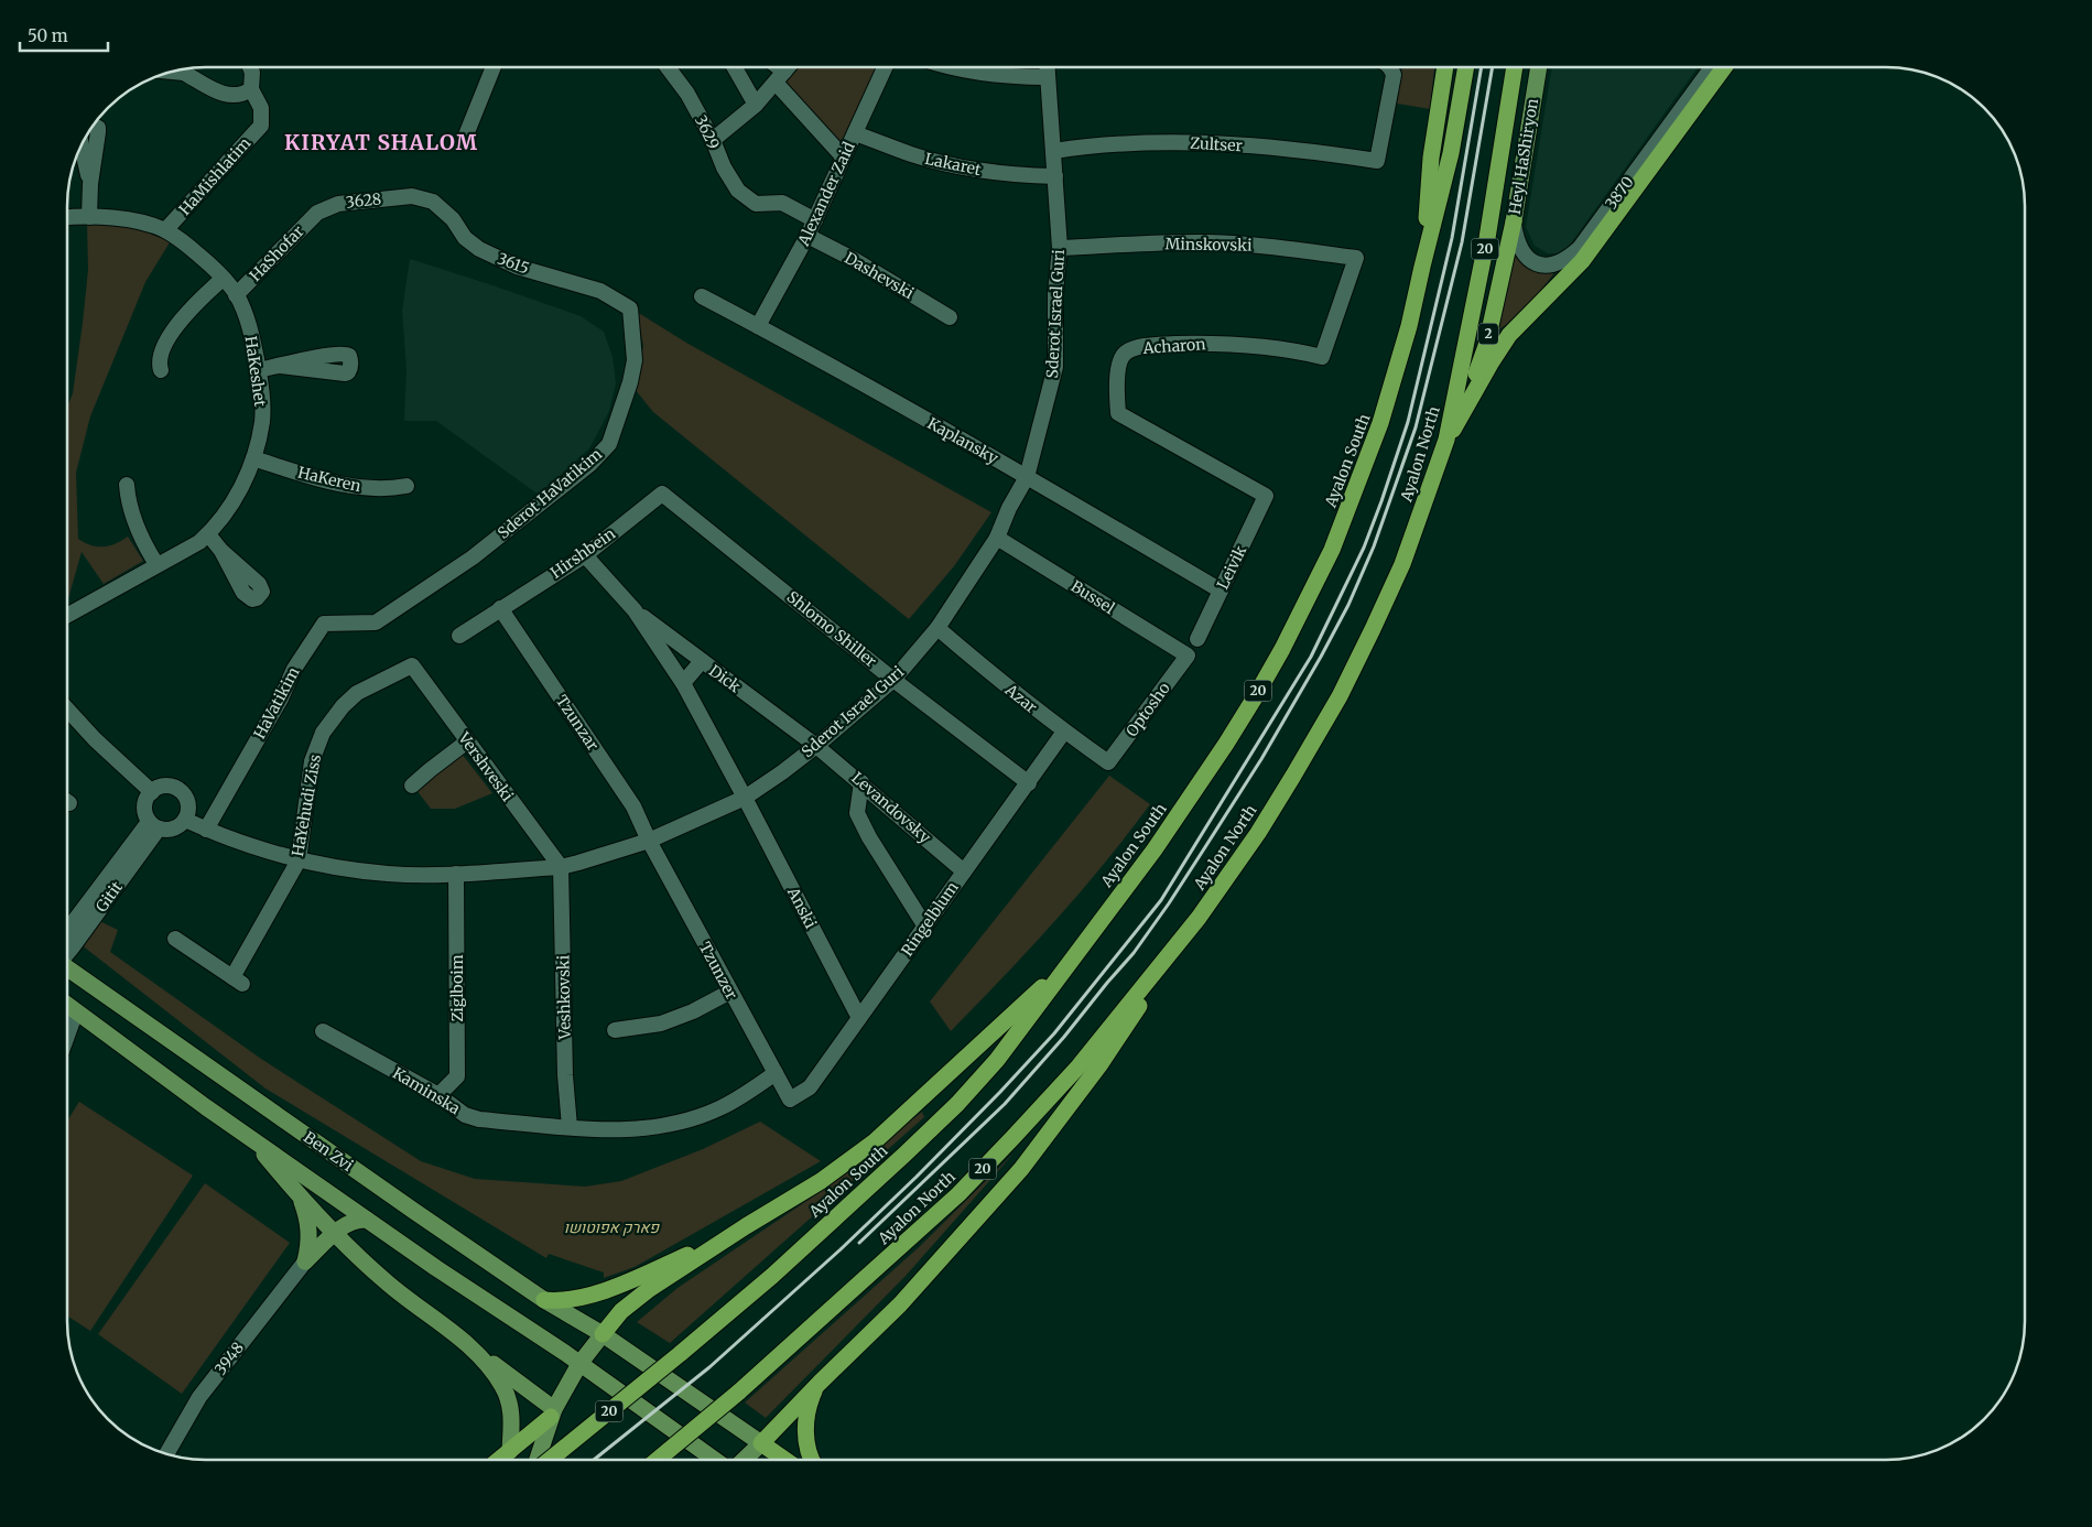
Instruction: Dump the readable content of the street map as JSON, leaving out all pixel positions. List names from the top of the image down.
{
  "streets": {
    "highway": [
      "20",
      "2",
      "Ayalon North",
      "Ayalon South"
    ],
    "main road": ["Heyl HaShiryon", "Ben Zvi"],
    "street": [
      "3629",
      "Zultser",
      "Lakaret",
      "HaMishlatim",
      "3870",
      "Alexander Zaid",
      "3628",
      "Minskovski",
      "HaShofar",
      "3615",
      "Dashevski",
      "Sderot Israel Guri",
      "Acharon",
      "HaKeshet",
      "Kaplansky",
      "HaKeren",
      "Sderot HaVatikim",
      "Hirshbein",
      "Leivik",
      "Bussel",
      "Shlomo Shiller",
      "Dick",
      "Azar",
      "HaVatikim",
      "Optosho",
      "Tzunzar",
      "Vershveski",
      "HaYehudi Ziss",
      "Levandovsky",
      "Gitit",
      "Anski",
      "Ringelblum",
      "Tzunzer",
      "Ziglboim",
      "Veshkovski",
      "Kaminska",
      "3948"
    ]
  },
  "crossings": [
    ["3629", "Alexander Zaid"],
    ["Zultser", "Sderot Israel Guri"],
    ["Heyl HaShiryon", "3870"],
    ["Heyl HaShiryon", "2"],
    ["Lakaret", "Alexander Zaid"],
    ["Lakaret", "Sderot Israel Guri"],
    ["HaMishlatim", "HaKeshet"],
    ["3870", "2"],
    ["Alexander Zaid", "Dashevski"],
    ["Alexander Zaid", "Kaplansky"],
    ["3628", "HaShofar"],
    ["3628", "3615"],
    ["Minskovski", "Sderot Israel Guri"],
    ["Minskovski", "Acharon"],
    ["HaShofar", "HaKeshet"],
    ["3615", "Sderot HaVatikim"],
    ["Sderot Israel Guri", "Kaplansky"],
    ["Sderot Israel Guri", "Bussel"],
    ["Sderot Israel Guri", "Shlomo Shiller"],
    ["Sderot Israel Guri", "Dick"],
    ["Sderot Israel Guri", "Azar"],
    ["Sderot Israel Guri", "HaVatikim"],
    ["Sderot Israel Guri", "Tzunzar"],
    ["Sderot Israel Guri", "Vershveski"],
    ["Sderot Israel Guri", "HaYehudi Ziss"],
    ["Sderot Israel Guri", "Levandovsky"],
    ["Sderot Israel Guri", "Gitit"],
    ["Sderot Israel Guri", "Anski"],
    ["Sderot Israel Guri", "Tzunzer"],
    ["Sderot Israel Guri", "Ziglboim"],
    ["Sderot Israel Guri", "Veshkovski"],
    ["2", "Ayalon North"],
    ["Acharon", "Leivik"],
    ["HaKeshet", "HaKeren"],
    ["Kaplansky", "Leivik"],
    ["Sderot HaVatikim", "HaVatikim"],
    ["Hirshbein", "Shlomo Shiller"],
    ["Hirshbein", "Dick"],
    ["Hirshbein", "Tzunzar"],
    ["Bussel", "Optosho"],
    ["Shlomo Shiller", "Ringelblum"],
    ["Dick", "Levandovsky"],
    ["Dick", "Anski"],
    ["Azar", "Optosho"],
    ["Azar", "Ringelblum"],
    ["Tzunzar", "Tzunzer"],
    ["Vershveski", "HaYehudi Ziss"],
    ["Vershveski", "Veshkovski"],
    ["Levandovsky", "Ringelblum"],
    ["Anski", "Ringelblum"],
    ["Ringelblum", "Tzunzer"],
    ["Tzunzer", "Kaminska"],
    ["Ziglboim", "Kaminska"],
    ["Veshkovski", "Kaminska"]
  ],
  "districts": ["KIRYAT SHALOM"],
  "parks": ["פארק אפוטושו"],
  "scale_bar": "50 m"
}
